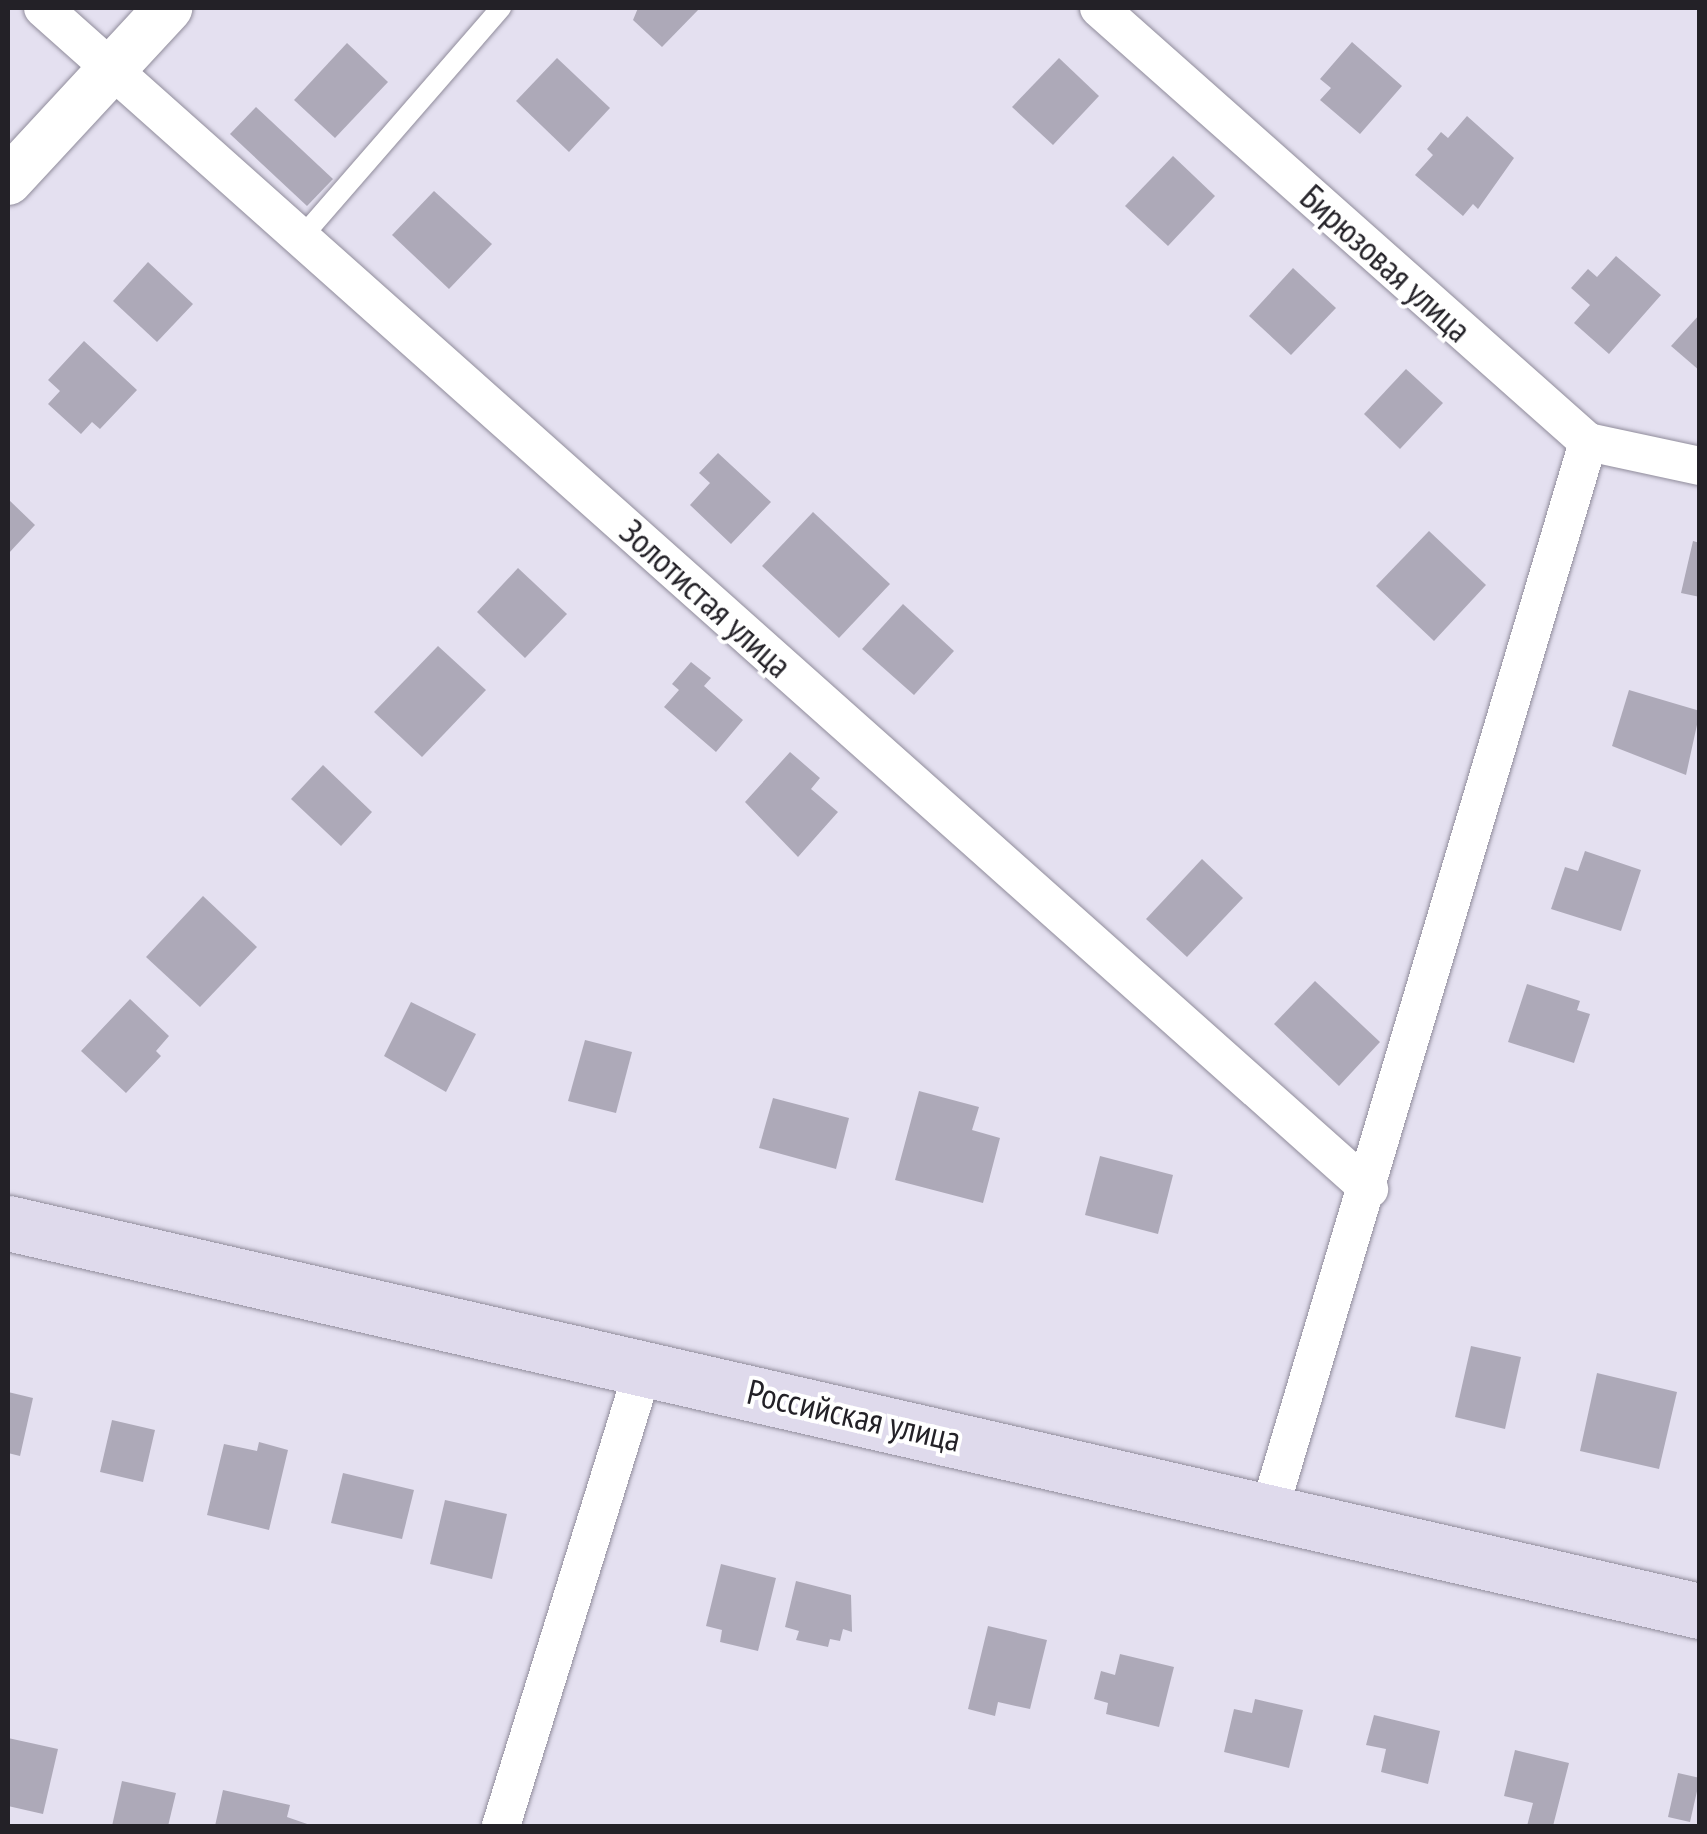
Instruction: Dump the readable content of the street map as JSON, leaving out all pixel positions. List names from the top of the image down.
{
  "streets": {
    "main road": ["Российская улица"],
    "street": ["Бирюзовая улица", "Золотистая улица"]
  }
}
